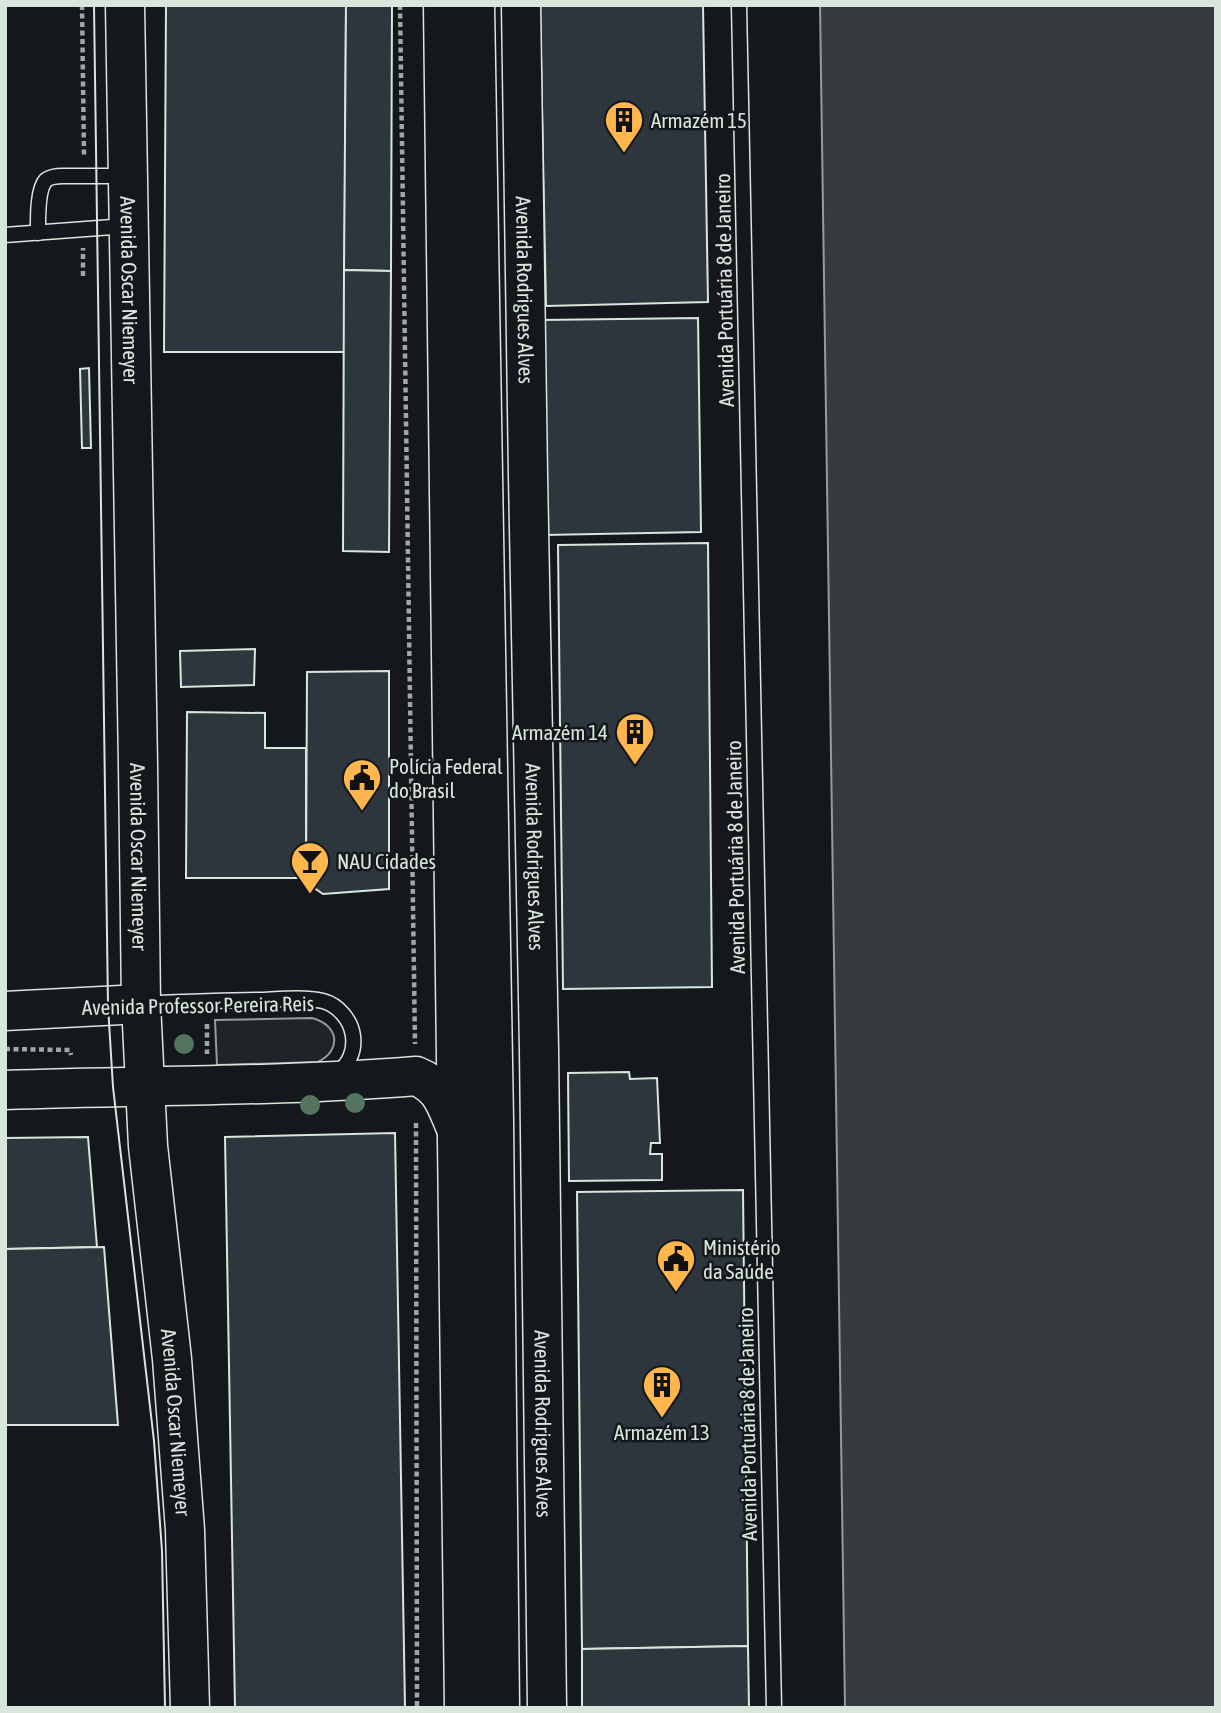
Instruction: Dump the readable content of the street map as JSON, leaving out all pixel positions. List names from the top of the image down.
{
  "streets": {
    "main road": ["Avenida Rodrigues Alves", "Avenida Oscar Niemeyer", "Avenida Professor Pereira Reis"],
    "lane": ["Avenida Portuária 8 de Janeiro"]
  },
  "crossings": [
    ["Avenida Oscar Niemeyer", "Avenida Professor Pereira Reis"]
  ],
  "places": {
    "building": ["Armazém 15", "Armazém 14", "Armazém 13"],
    "public building": ["Polícia Federal do Brasil", "Ministério da Saúde"],
    "bar": ["NAU Cidades"]
  }
}
